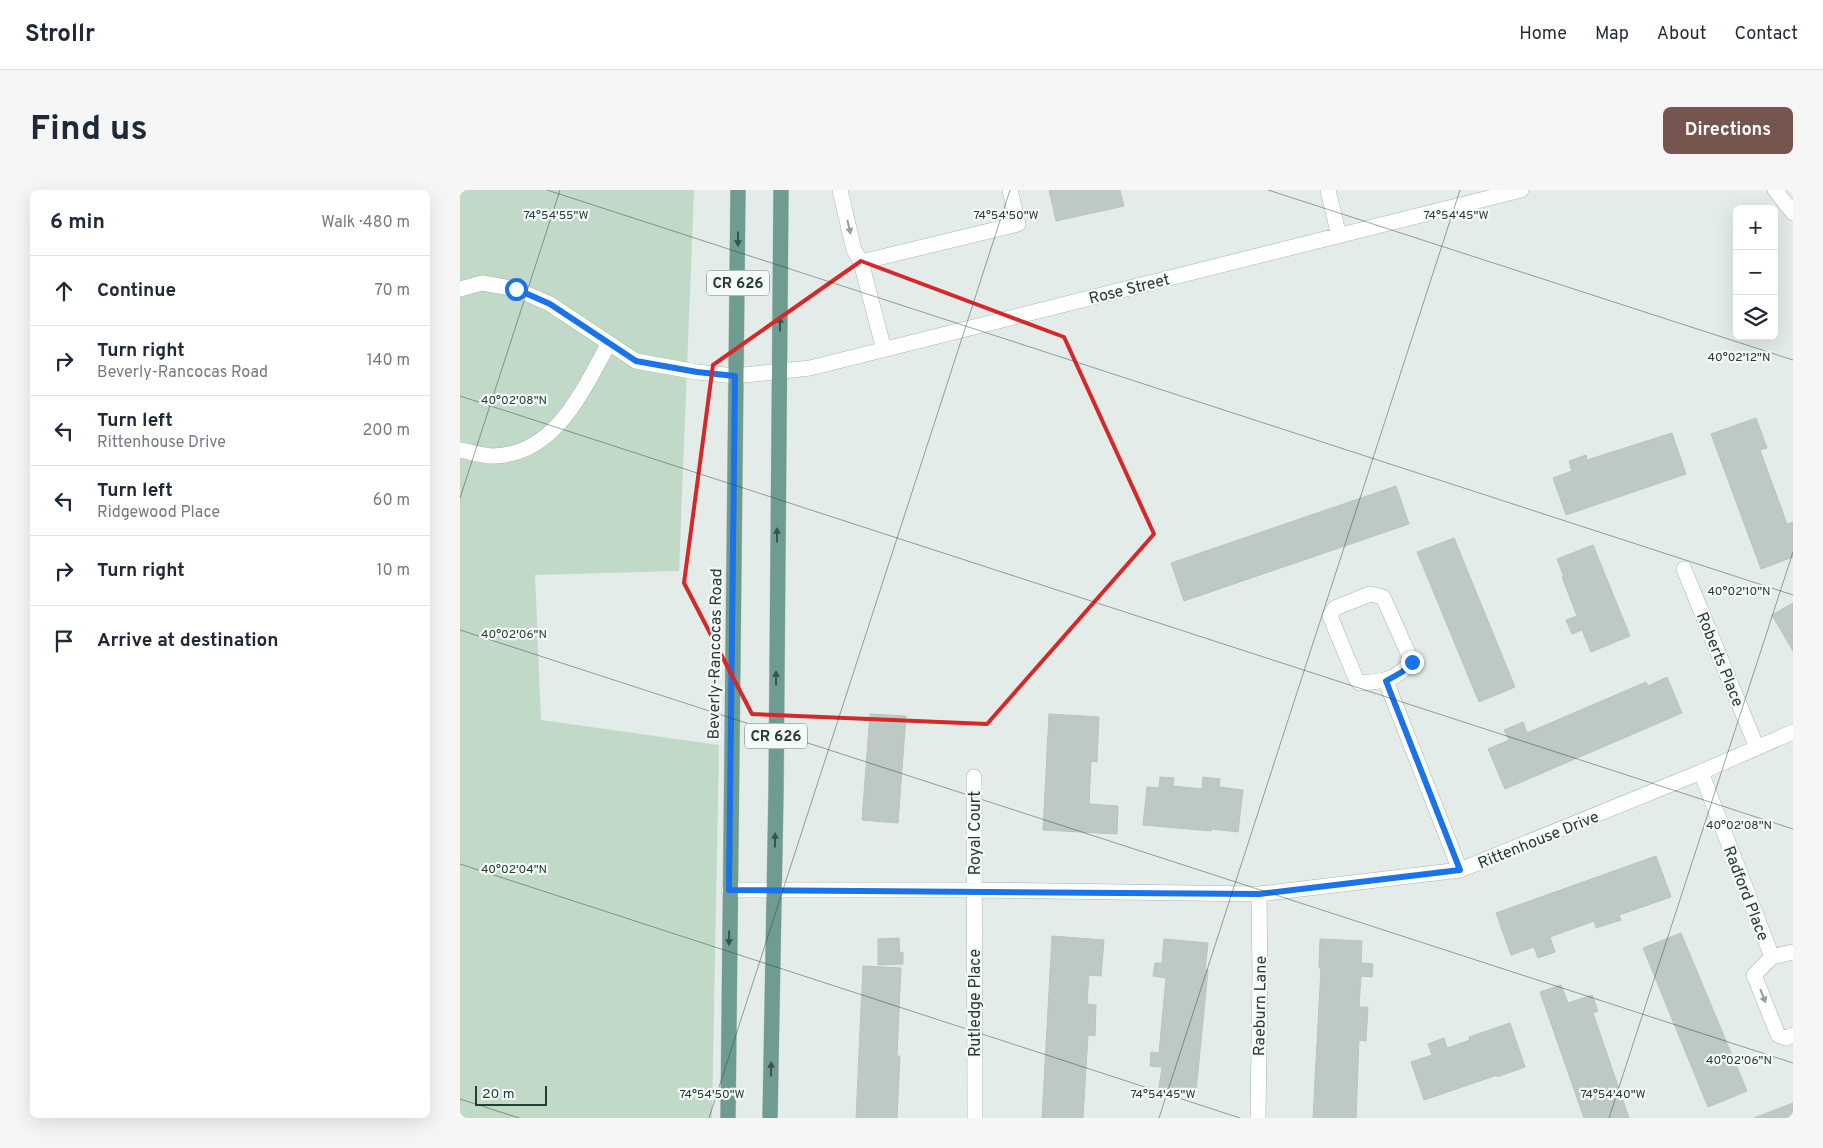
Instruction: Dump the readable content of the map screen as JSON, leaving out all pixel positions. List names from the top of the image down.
{
  "streets": {
    "main road": ["CR 626", "Beverly-Rancocas Road"],
    "street": [
      "Rose Street",
      "Roberts Place",
      "Royal Court",
      "Rittenhouse Drive",
      "Radford Place",
      "Rutledge Place",
      "Raeburn Lane"
    ]
  },
  "crossings": [
    ["CR 626", "Rose Street"],
    ["CR 626", "Rittenhouse Drive"],
    ["Rose Street", "Beverly-Rancocas Road"],
    ["Beverly-Rancocas Road", "Rittenhouse Drive"],
    ["Roberts Place", "Rittenhouse Drive"],
    ["Royal Court", "Rittenhouse Drive"],
    ["Royal Court", "Rutledge Place"],
    ["Rittenhouse Drive", "Radford Place"],
    ["Rittenhouse Drive", "Rutledge Place"],
    ["Rittenhouse Drive", "Raeburn Lane"]
  ],
  "scale_bar": "20 m",
  "page": {
    "header": "Strollr",
    "nav": [
      "Home",
      "Map",
      "About",
      "Contact"
    ],
    "buttons": "Directions",
    "title": "Find us",
    "heading": ["6 min", "Walk · 480 m"],
    "map_buttons": ["+", "−"],
    "list": [
      ["Continue", "70 m"],
      ["Turn right", "Beverly-Rancocas Road", "140 m"],
      ["Turn left", "Rittenhouse Drive", "200 m"],
      ["Turn left", "Ridgewood Place", "60 m"],
      ["Turn right", "10 m"],
      "Arrive at destination"
    ],
    "scale": "20 m"
  },
  "coordinates": [
    "74°54'55\"W",
    "74°54'50\"W",
    "74°54'45\"W",
    "40°02'12\"N",
    "40°02'08\"N",
    "40°02'10\"N",
    "40°02'06\"N",
    "40°02'04\"N",
    "74°54'40\"W"
  ]
}
